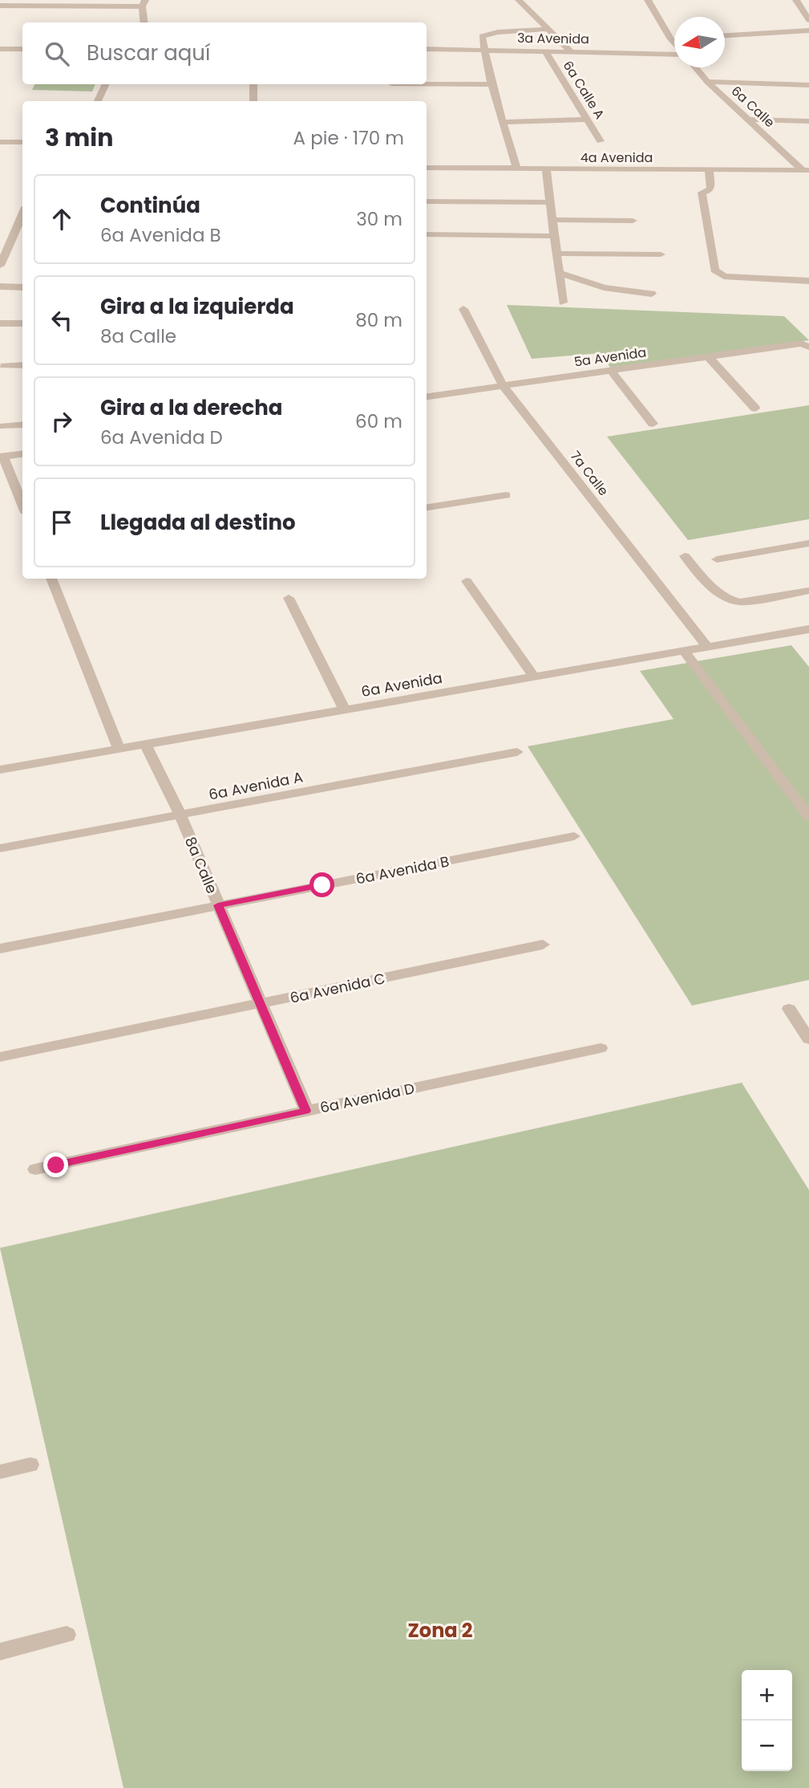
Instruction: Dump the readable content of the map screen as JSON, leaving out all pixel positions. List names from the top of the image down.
{
  "streets": {
    "street": [
      "3a Avenida",
      "6a Calle A",
      "6a Calle",
      "4a Avenida",
      "5a Avenida",
      "7a Calle",
      "6a Avenida",
      "6a Avenida A",
      "8a Calle",
      "6a Avenida B",
      "6a Avenida C",
      "6a Avenida D"
    ]
  },
  "crossings": [
    ["3a Avenida", "6a Calle A"],
    ["6a Calle", "4a Avenida"],
    ["5a Avenida", "7a Calle"],
    ["7a Calle", "6a Avenida"],
    ["6a Avenida", "8a Calle"],
    ["6a Avenida A", "8a Calle"],
    ["8a Calle", "6a Avenida B"],
    ["8a Calle", "6a Avenida C"],
    ["8a Calle", "6a Avenida D"]
  ],
  "districts": ["Zona 2"],
  "north": "left",
  "page": {
    "search": "Buscar aquí",
    "heading": ["3 min", "A pie · 170 m"],
    "list": [
      ["Continúa", "6a Avenida B", "30 m"],
      ["Gira a la izquierda", "8a Calle", "80 m"],
      ["Gira a la derecha", "6a Avenida D", "60 m"],
      "Llegada al destino"
    ],
    "map_buttons": ["+", "−"]
  }
}
